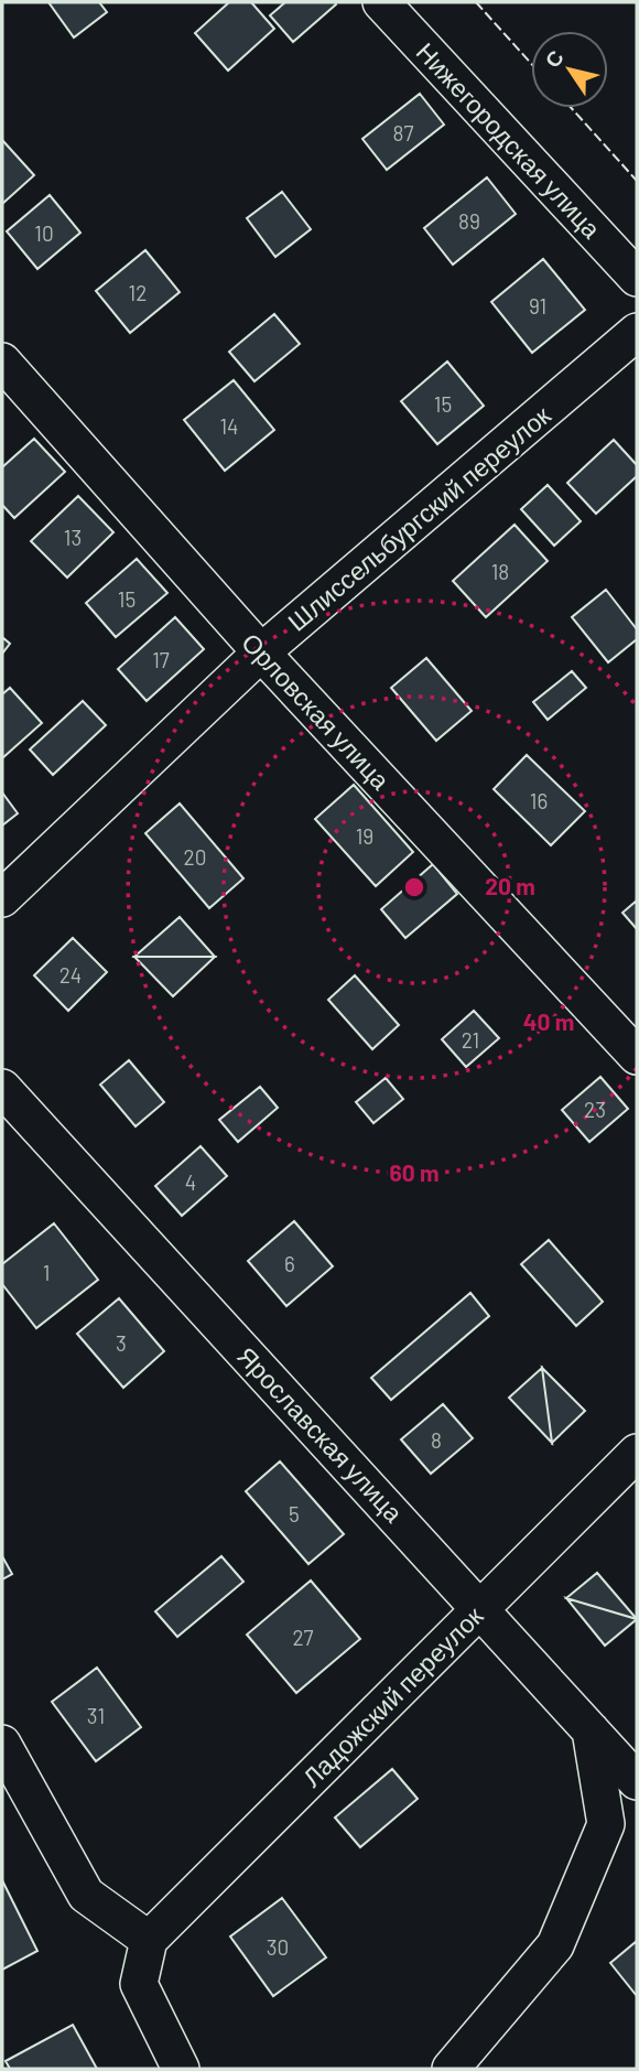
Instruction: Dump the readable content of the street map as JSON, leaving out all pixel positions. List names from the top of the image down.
{
  "streets": {
    "street": [
      "Нижегородская улица",
      "Шлиссельбургский переулок",
      "Орловская улица",
      "Ярославская улица",
      "Ладожский переулок"
    ]
  },
  "crossings": [
    ["Шлиссельбургский переулок", "Орловская улица"],
    ["Ярославская улица", "Ладожский переулок"]
  ],
  "house_numbers": [
    "87",
    "89",
    "10",
    "12",
    "91",
    "15",
    "14",
    "13",
    "18",
    "15",
    "17",
    "16",
    "19",
    "20",
    "24",
    "21",
    "23",
    "4",
    "6",
    "1",
    "3",
    "8",
    "5",
    "27",
    "31",
    "30"
  ],
  "north": "top left",
  "rings": ["20 m", "40 m", "60 m"]
}
